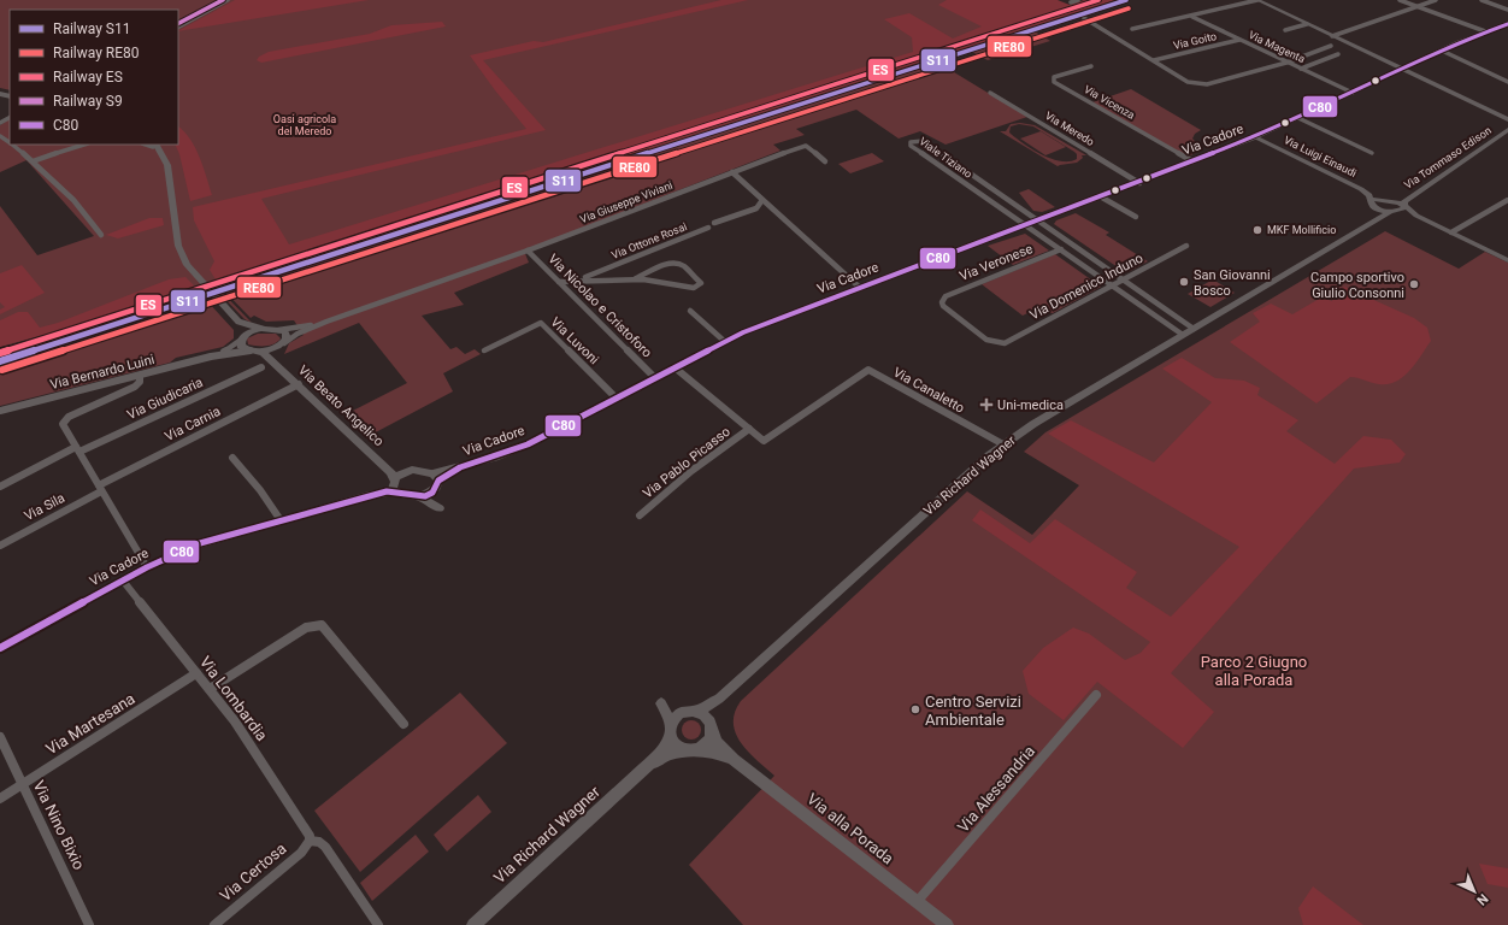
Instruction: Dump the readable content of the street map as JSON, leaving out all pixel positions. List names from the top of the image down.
{
  "streets": {
    "street": [
      "Via Goito",
      "Via Magenta",
      "Via Vicenza",
      "Via Meredo",
      "Via Cadore",
      "Via Luigi Einaudi",
      "Viale Tiziano",
      "Via Tommaso Edison",
      "Via Giuseppe Viviani",
      "Via Ottone Rosai",
      "Via Veronese",
      "Via Domenico Induno",
      "Via Nicolao e Cristoforo",
      "Via Luvoni",
      "Via Bernardo Luini",
      "Via Canaletto",
      "Via Giudicaria",
      "Via Beato Angelico",
      "Via Carnia",
      "Via Pablo Picasso",
      "Via Richard Wagner",
      "Via Sila",
      "Via Lombardia",
      "Via Martesana",
      "Via Alessandria",
      "Via Nino Bixio",
      "Via alla Porada",
      "Via Certosa"
    ]
  },
  "crossings": [
    ["Via Goito", "Via Magenta"],
    ["Via Vicenza", "Via Cadore"],
    ["Via Meredo", "Via Cadore"],
    ["Via Cadore", "Via Luigi Einaudi"],
    ["Via Cadore", "Viale Tiziano"],
    ["Via Cadore", "Via Nicolao e Cristoforo"],
    ["Via Cadore", "Via Luvoni"],
    ["Via Cadore", "Via Beato Angelico"],
    ["Via Cadore", "Via Lombardia"],
    ["Viale Tiziano", "Via Veronese"],
    ["Viale Tiziano", "Via Domenico Induno"],
    ["Viale Tiziano", "Via Richard Wagner"],
    ["Via Tommaso Edison", "Via Richard Wagner"],
    ["Via Giuseppe Viviani", "Via Nicolao e Cristoforo"],
    ["Via Veronese", "Via Domenico Induno"],
    ["Via Bernardo Luini", "Via Beato Angelico"],
    ["Via Canaletto", "Via Pablo Picasso"],
    ["Via Canaletto", "Via Richard Wagner"],
    ["Via Beato Angelico", "Via Carnia"],
    ["Via Carnia", "Via Sila"],
    ["Via Richard Wagner", "Via alla Porada"],
    ["Via Lombardia", "Via Martesana"],
    ["Via Lombardia", "Via Certosa"],
    ["Via Martesana", "Via Nino Bixio"],
    ["Via Alessandria", "Via alla Porada"]
  ],
  "parks": ["Oasi agricola del Meredo", "Parco 2 Giugno alla Porada"],
  "places": {
    "other": [
      "MKF Mollificio",
      "San Giovanni Bosco",
      "Campo sportivo Giulio Consonni",
      "Centro Servizi Ambientale"
    ],
    "health": ["Uni-medica"]
  },
  "lines": [
    "rail line S11",
    "rail line ES",
    "rail line S9",
    "rail line RE80",
    "transit line C80"
  ],
  "legend": [
    "Railway S11",
    "Railway RE80",
    "Railway ES",
    "Railway S9",
    "C80"
  ],
  "north": "bottom right"
}
